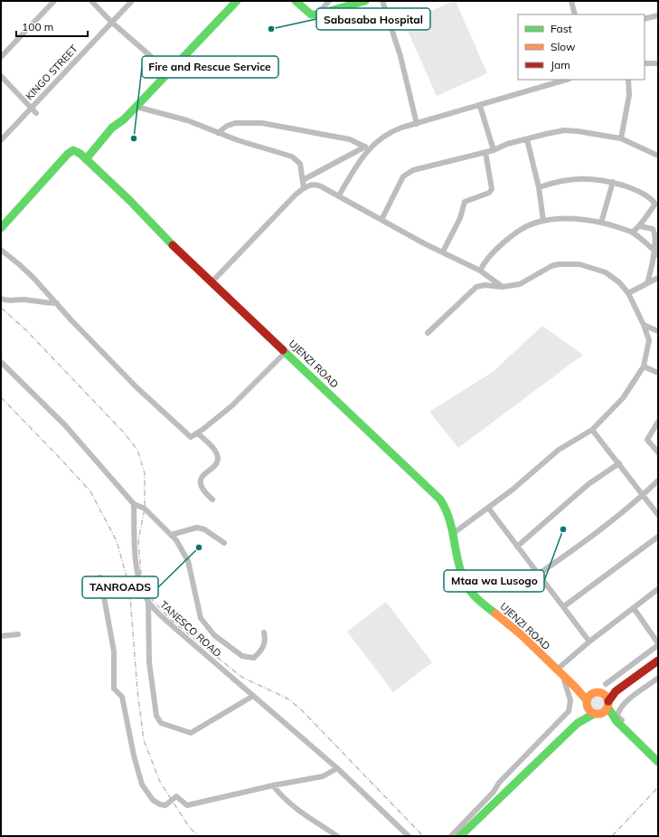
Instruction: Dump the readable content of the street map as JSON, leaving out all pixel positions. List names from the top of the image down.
{
  "streets": {
    "street": ["KINGO STREET", "UJENZI ROAD", "TANESCO ROAD"]
  },
  "places": [
    "Sabasaba Hospital",
    "Fire and Rescue Service",
    "Mtaa wa Lusogo",
    "TANROADS"
  ],
  "legend": ["Fast", "Slow", "Jam"],
  "scale_bar": "100 m"
}
